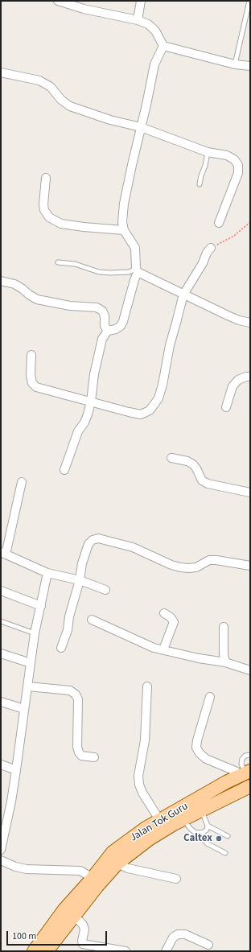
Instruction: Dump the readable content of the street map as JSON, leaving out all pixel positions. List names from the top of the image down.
{
  "streets": {
    "main road": ["Jalan Tok Guru"]
  },
  "places": ["Caltex"],
  "scale_bar": "100 m"
}
